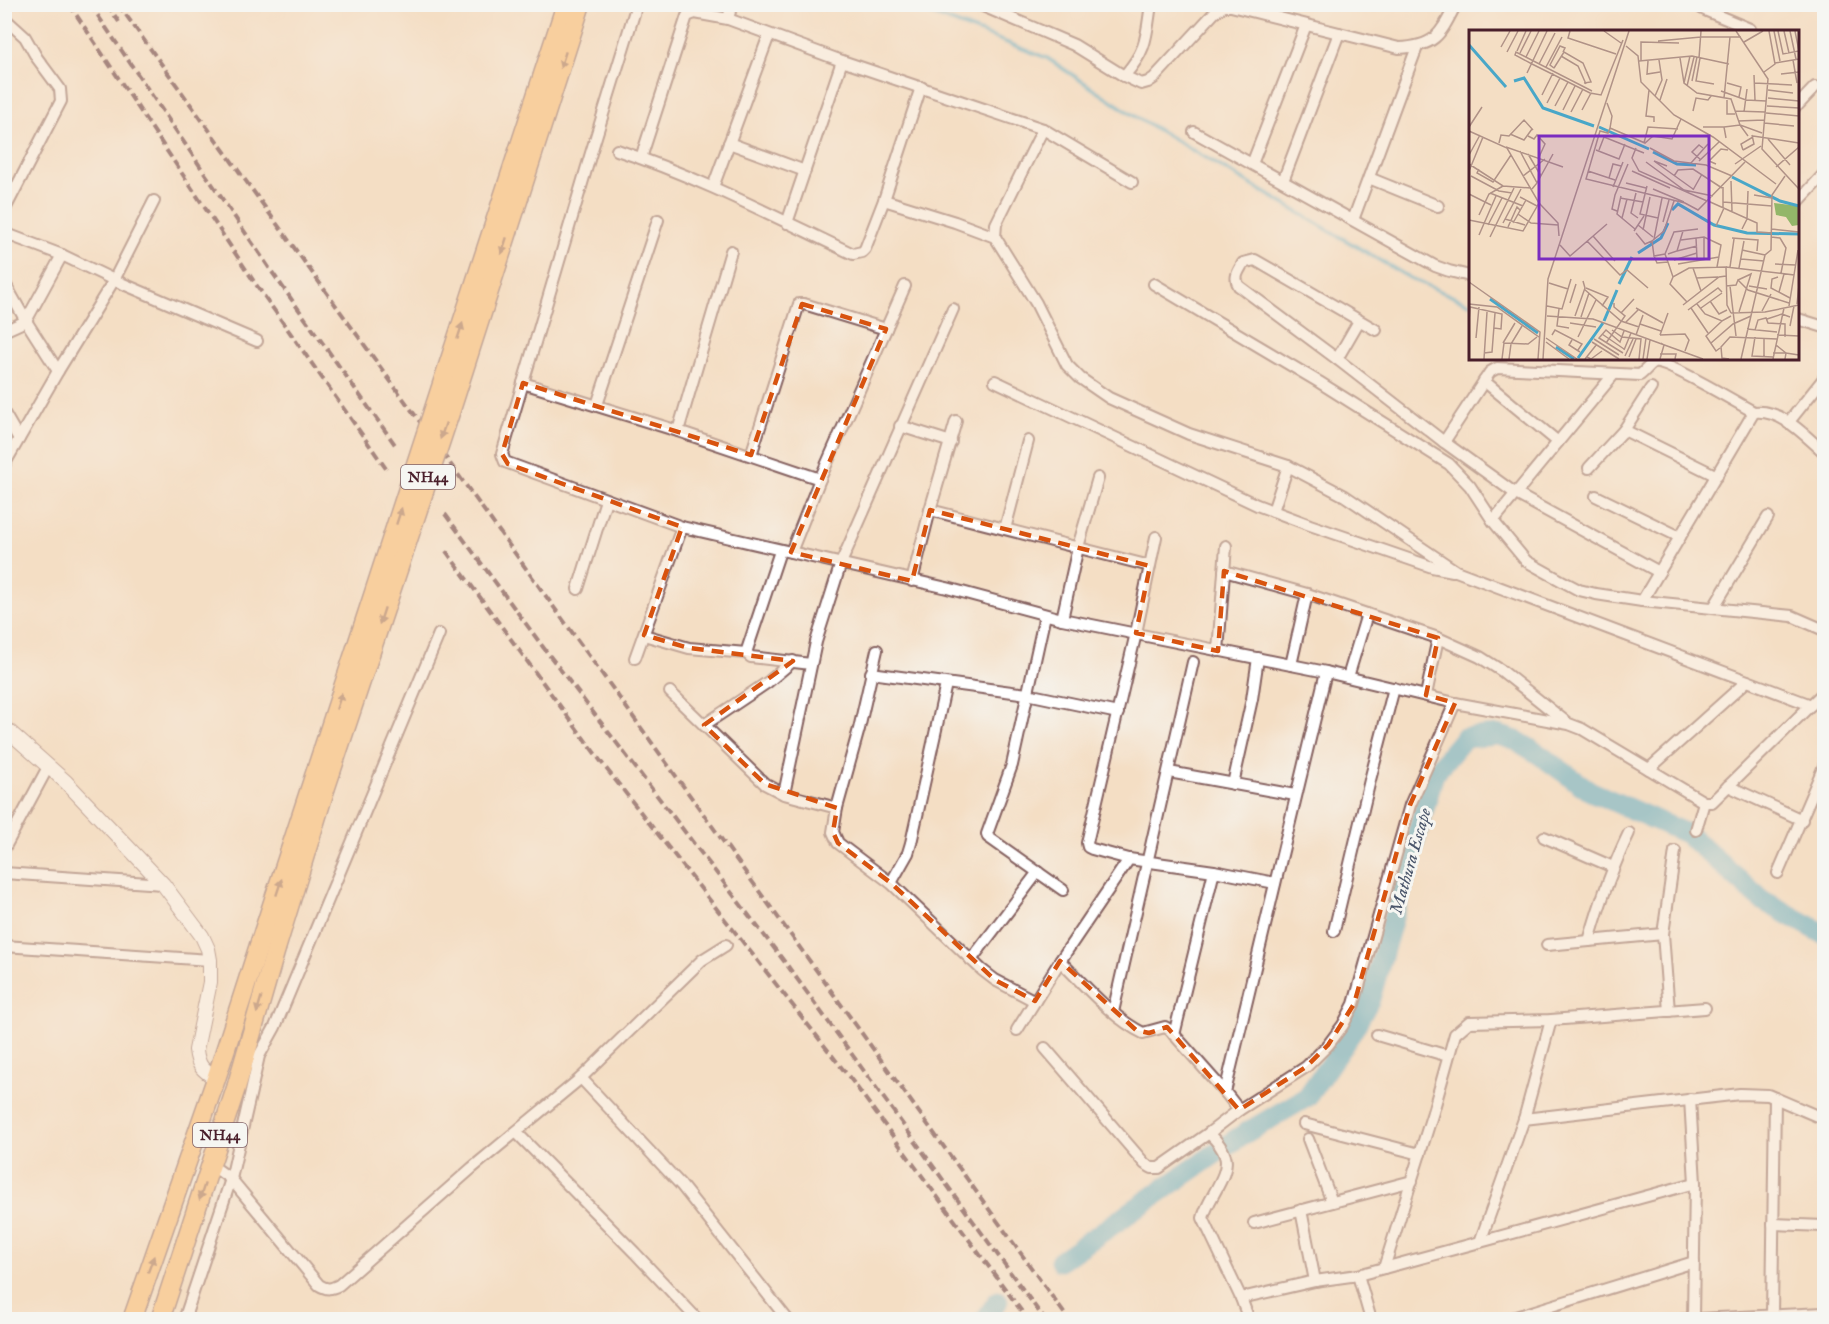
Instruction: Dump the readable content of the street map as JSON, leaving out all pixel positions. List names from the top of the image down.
{
  "streets": {
    "highway": ["NH44"]
  },
  "water": ["Mathura Escape"]
}
